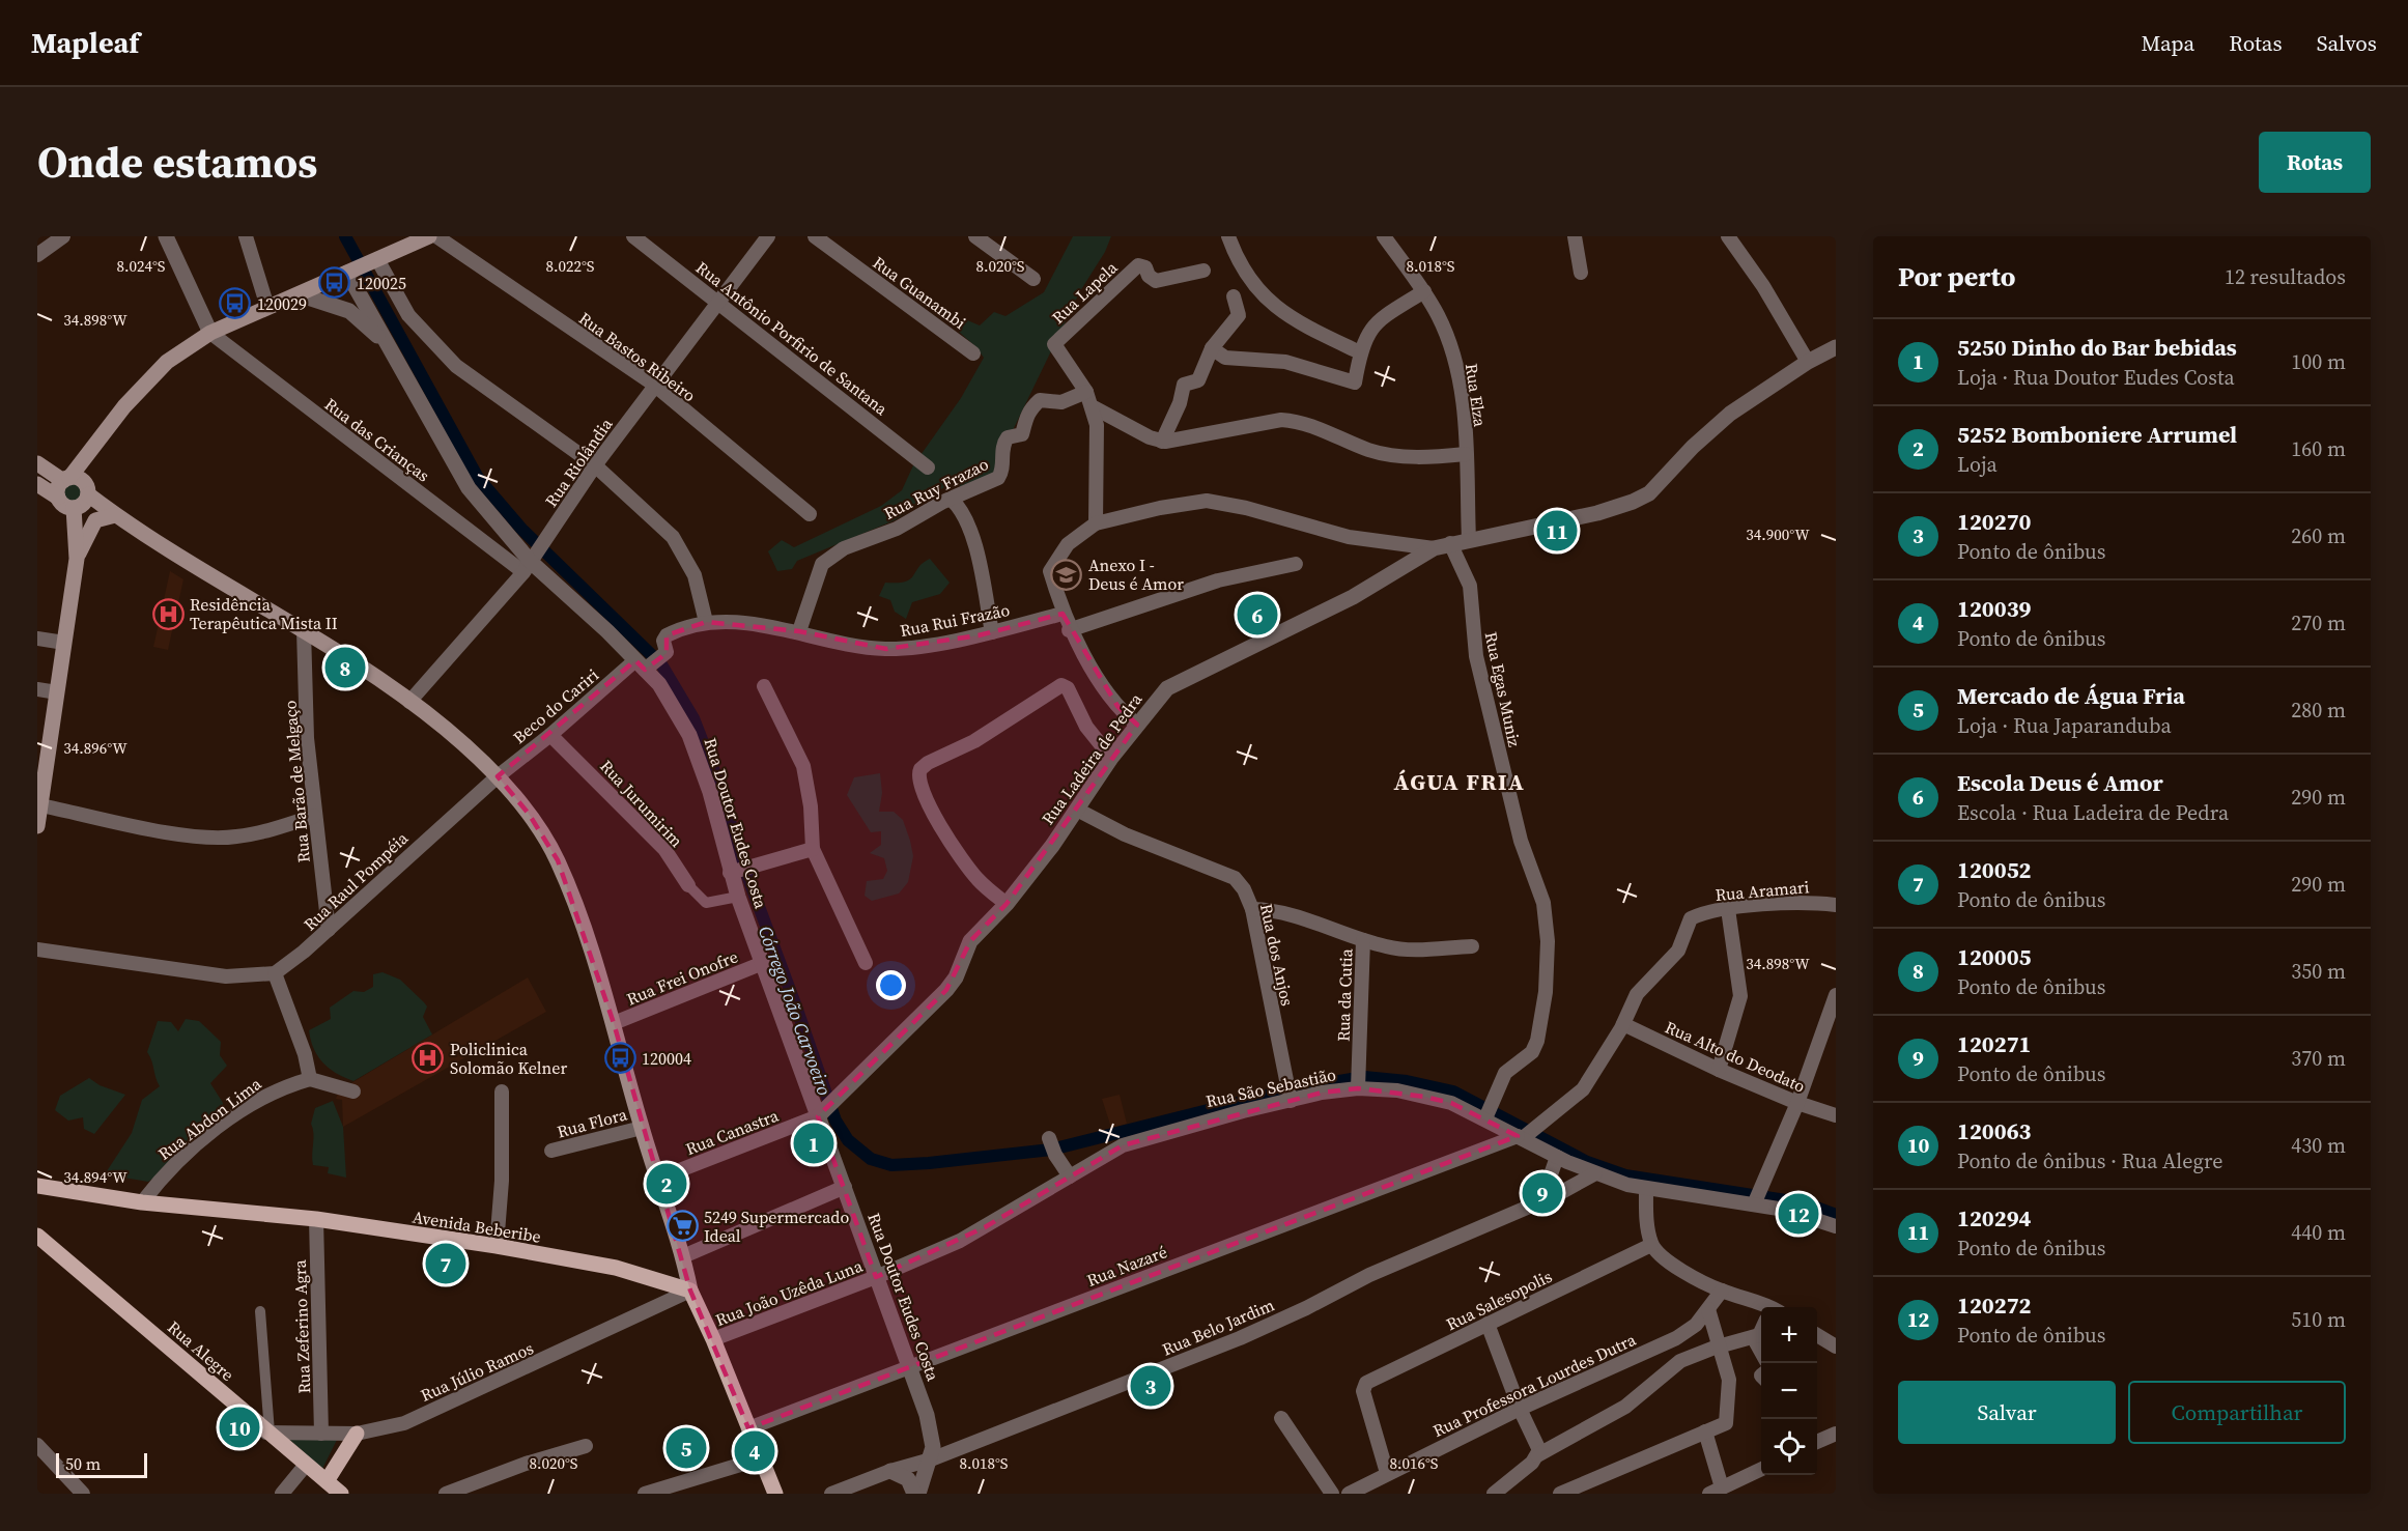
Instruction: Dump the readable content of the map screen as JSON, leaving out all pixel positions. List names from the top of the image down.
{
  "streets": {
    "main road": ["Avenida Beberibe", "Rua Alegre"],
    "street": [
      "Rua Guanambi",
      "Rua Lapela",
      "Rua Antônio Porfirio de Santana",
      "Rua Bastos Ribeiro",
      "Rua Elza",
      "Rua das Crianças",
      "Rua Riolândia",
      "Rua Ruy Frazao",
      "Rua Rui Frazão",
      "Rua Egas Muniz",
      "Beco do Cariri",
      "Rua Ladeira de Pedra",
      "Rua Barão de Melgaço",
      "Rua Jurumirim",
      "Rua Doutor Eudes Costa",
      "Rua Raul Pompéia",
      "Rua Aramari",
      "Rua dos Anjos",
      "Rua Frei Onofre",
      "Rua da Cutia",
      "Rua Alto do Deodato",
      "Rua São Sebastião",
      "Rua Abdon Lima",
      "Rua Flora",
      "Rua Canastra",
      "Rua Nazaré",
      "Rua João Uzêda Luna",
      "Rua Salesopolis",
      "Rua Zeferino Agra",
      "Rua Belo Jardim",
      "Rua Júlio Ramos",
      "Rua Professora Lourdes Dutra"
    ]
  },
  "crossings": [
    ["Rua Lapela", "Rua Ruy Frazao"],
    ["Rua Antônio Porfirio de Santana", "Rua Riolândia"],
    ["Rua Bastos Ribeiro", "Rua Riolândia"],
    ["Rua Elza", "Rua Ladeira de Pedra"],
    ["Rua das Crianças", "Rua Riolândia"],
    ["Rua das Crianças", "Rua Doutor Eudes Costa"],
    ["Rua Riolândia", "Rua Doutor Eudes Costa"],
    ["Rua Ruy Frazao", "Rua Rui Frazão"],
    ["Rua Egas Muniz", "Rua Ladeira de Pedra"],
    ["Rua Egas Muniz", "Rua São Sebastião"],
    ["Beco do Cariri", "Rua Jurumirim"],
    ["Beco do Cariri", "Rua Doutor Eudes Costa"],
    ["Beco do Cariri", "Rua Raul Pompéia"],
    ["Rua Ladeira de Pedra", "Rua Doutor Eudes Costa"],
    ["Rua Ladeira de Pedra", "Rua dos Anjos"],
    ["Rua Ladeira de Pedra", "Rua Canastra"],
    ["Rua Barão de Melgaço", "Rua Raul Pompéia"],
    ["Rua Jurumirim", "Rua Doutor Eudes Costa"],
    ["Rua Doutor Eudes Costa", "Rua Frei Onofre"],
    ["Rua Doutor Eudes Costa", "Rua São Sebastião"],
    ["Rua Doutor Eudes Costa", "Rua Canastra"],
    ["Rua Doutor Eudes Costa", "Rua Nazaré"],
    ["Rua Doutor Eudes Costa", "Rua João Uzêda Luna"],
    ["Rua Doutor Eudes Costa", "Rua Belo Jardim"],
    ["Rua Aramari", "Rua Nazaré"],
    ["Rua dos Anjos", "Rua São Sebastião"],
    ["Rua da Cutia", "Rua São Sebastião"],
    ["Rua Alto do Deodato", "Rua Nazaré"],
    ["Rua São Sebastião", "Rua Nazaré"],
    ["Rua São Sebastião", "Rua João Uzêda Luna"],
    ["Rua São Sebastião", "Rua Belo Jardim"],
    ["Rua Abdon Lima", "Avenida Beberibe"],
    ["Avenida Beberibe", "Rua Zeferino Agra"],
    ["Avenida Beberibe", "Rua Júlio Ramos"],
    ["Rua Salesopolis", "Rua Professora Lourdes Dutra"],
    ["Rua Zeferino Agra", "Rua Júlio Ramos"],
    ["Rua Alegre", "Rua Júlio Ramos"]
  ],
  "districts": ["ÁGUA FRIA"],
  "water": ["Córrego João Carvoeiro"],
  "places": {
    "bus stop": ["120025", "120029", "120004"],
    "school or university": ["Anexo I - Deus é Amor"],
    "hospital": ["Residência Terapêutica Mista II", "Policlinica Solomão Kelner"],
    "supermarket": ["5249 Supermercado Ideal"]
  },
  "scale_bar": "50 m",
  "page": {
    "header": "Mapleaf",
    "nav": ["Mapa", "Rotas", "Salvos"],
    "title": "Onde estamos",
    "buttons": [
      "Rotas",
      ["Salvar", "Compartilhar"]
    ],
    "heading": ["Por perto", "12 resultados"],
    "list": [
      {
        "mark": "1",
        "name": "5250 Dinho do Bar bebidas",
        "note": "Loja · Rua Doutor Eudes Costa",
        "value": "100 m"
      },
      {
        "mark": "2",
        "name": "5252 Bomboniere Arrumel",
        "note": "Loja",
        "value": "160 m"
      },
      {
        "mark": "3",
        "name": "120270",
        "note": "Ponto de ônibus",
        "value": "260 m"
      },
      {
        "mark": "4",
        "name": "120039",
        "note": "Ponto de ônibus",
        "value": "270 m"
      },
      {
        "mark": "5",
        "name": "Mercado de Água Fria",
        "note": "Loja · Rua Japaranduba",
        "value": "280 m"
      },
      {
        "mark": "6",
        "name": "Escola Deus é Amor",
        "note": "Escola · Rua Ladeira de Pedra",
        "value": "290 m"
      },
      {
        "mark": "7",
        "name": "120052",
        "note": "Ponto de ônibus",
        "value": "290 m"
      },
      {
        "mark": "8",
        "name": "120005",
        "note": "Ponto de ônibus",
        "value": "350 m"
      },
      {
        "mark": "9",
        "name": "120271",
        "note": "Ponto de ônibus",
        "value": "370 m"
      },
      {
        "mark": "10",
        "name": "120063",
        "note": "Ponto de ônibus · Rua Alegre",
        "value": "430 m"
      },
      {
        "mark": "11",
        "name": "120294",
        "note": "Ponto de ônibus",
        "value": "440 m"
      },
      {
        "mark": "12",
        "name": "120272",
        "note": "Ponto de ônibus",
        "value": "510 m"
      }
    ],
    "pins": [
      "11",
      "6",
      "8",
      "1",
      "2",
      "9",
      "12",
      "7",
      "3",
      "10",
      "5",
      "4"
    ],
    "map_buttons": ["+", "−"],
    "scale": "50 m"
  },
  "coordinates": [
    "8.022°S",
    "8.020°S",
    "8.024°S",
    "8.018°S",
    "34.898°W",
    "34.900°W",
    "34.896°W",
    "34.894°W",
    "8.016°S"
  ]
}
